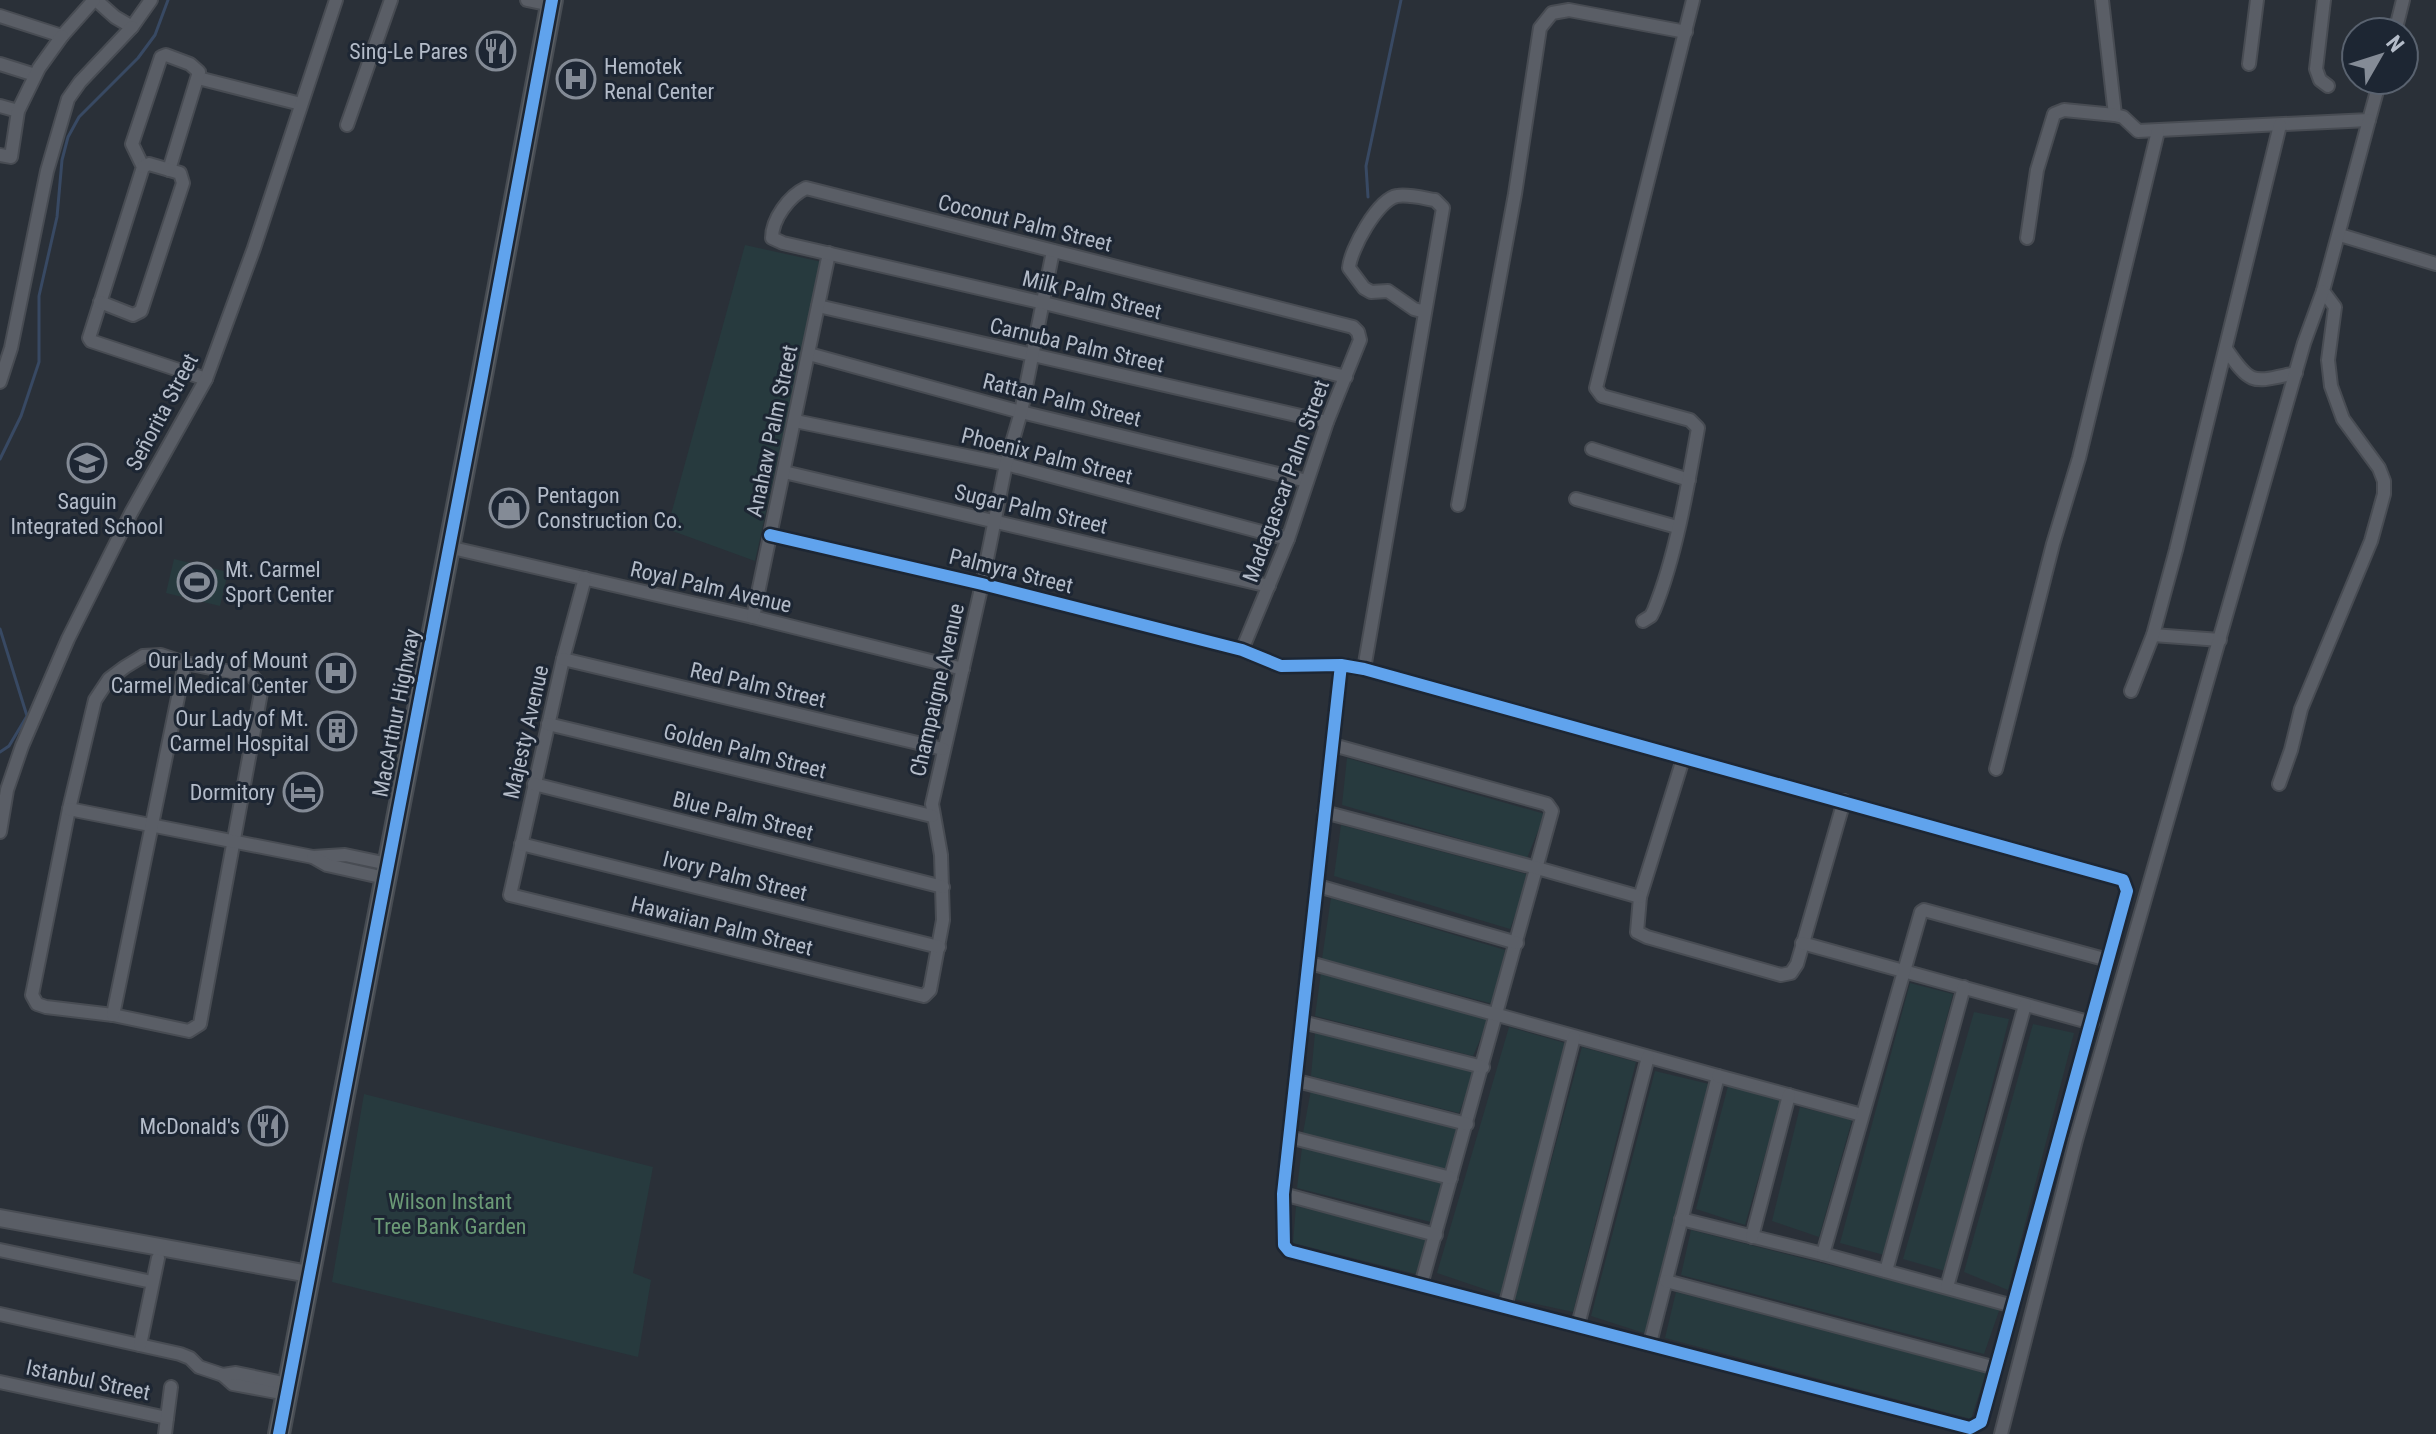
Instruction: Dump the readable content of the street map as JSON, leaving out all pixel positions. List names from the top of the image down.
{
  "streets": {
    "highway": ["MacArthur Highway"],
    "street": [
      "Coconut Palm Street",
      "Milk Palm Street",
      "Carnuba Palm Street",
      "Rattan Palm Street",
      "Señorita Street",
      "Anahaw Palm Street",
      "Phoenix Palm Street",
      "Madagascar Palm Street",
      "Sugar Palm Street",
      "Palmyra Street",
      "Royal Palm Avenue",
      "Red Palm Street",
      "Champaigne Avenue",
      "Majesty Avenue",
      "Golden Palm Street",
      "Blue Palm Street",
      "Ivory Palm Street",
      "Hawaiian Palm Street",
      "Istanbul Street"
    ]
  },
  "crossings": [
    ["Coconut Palm Street", "Milk Palm Street"],
    ["Coconut Palm Street", "Anahaw Palm Street"],
    ["Coconut Palm Street", "Madagascar Palm Street"],
    ["Coconut Palm Street", "Champaigne Avenue"],
    ["Milk Palm Street", "Anahaw Palm Street"],
    ["Milk Palm Street", "Madagascar Palm Street"],
    ["Milk Palm Street", "Champaigne Avenue"],
    ["Carnuba Palm Street", "Anahaw Palm Street"],
    ["Carnuba Palm Street", "Madagascar Palm Street"],
    ["Carnuba Palm Street", "Champaigne Avenue"],
    ["Rattan Palm Street", "Anahaw Palm Street"],
    ["Rattan Palm Street", "Madagascar Palm Street"],
    ["Rattan Palm Street", "Champaigne Avenue"],
    ["Anahaw Palm Street", "Phoenix Palm Street"],
    ["Anahaw Palm Street", "Sugar Palm Street"],
    ["Anahaw Palm Street", "Palmyra Street"],
    ["Anahaw Palm Street", "Royal Palm Avenue"],
    ["Phoenix Palm Street", "Madagascar Palm Street"],
    ["Phoenix Palm Street", "Champaigne Avenue"],
    ["Madagascar Palm Street", "Sugar Palm Street"],
    ["Madagascar Palm Street", "Palmyra Street"],
    ["Sugar Palm Street", "Champaigne Avenue"],
    ["Palmyra Street", "Champaigne Avenue"],
    ["Royal Palm Avenue", "Champaigne Avenue"],
    ["Royal Palm Avenue", "MacArthur Highway"],
    ["Royal Palm Avenue", "Majesty Avenue"],
    ["Red Palm Street", "Champaigne Avenue"],
    ["Red Palm Street", "Majesty Avenue"],
    ["Champaigne Avenue", "Golden Palm Street"],
    ["Champaigne Avenue", "Blue Palm Street"],
    ["Champaigne Avenue", "Ivory Palm Street"],
    ["Champaigne Avenue", "Hawaiian Palm Street"],
    ["Majesty Avenue", "Golden Palm Street"],
    ["Majesty Avenue", "Blue Palm Street"],
    ["Majesty Avenue", "Ivory Palm Street"],
    ["Majesty Avenue", "Hawaiian Palm Street"]
  ],
  "parks": ["Wilson Instant Tree Bank Garden"],
  "places": {
    "restaurant": ["Sing-Le Pares", "McDonald's"],
    "hospital": ["Hemotek Renal Center", "Our Lady of Mount Carmel Medical Center"],
    "school or university": ["Saguin Integrated School"],
    "shop": ["Pentagon Construction Co."],
    "sports": ["Mt. Carmel Sport Center"],
    "building": ["Our Lady of Mt. Carmel Hospital"],
    "hotel": ["Dormitory"]
  },
  "north": "top right"
}
